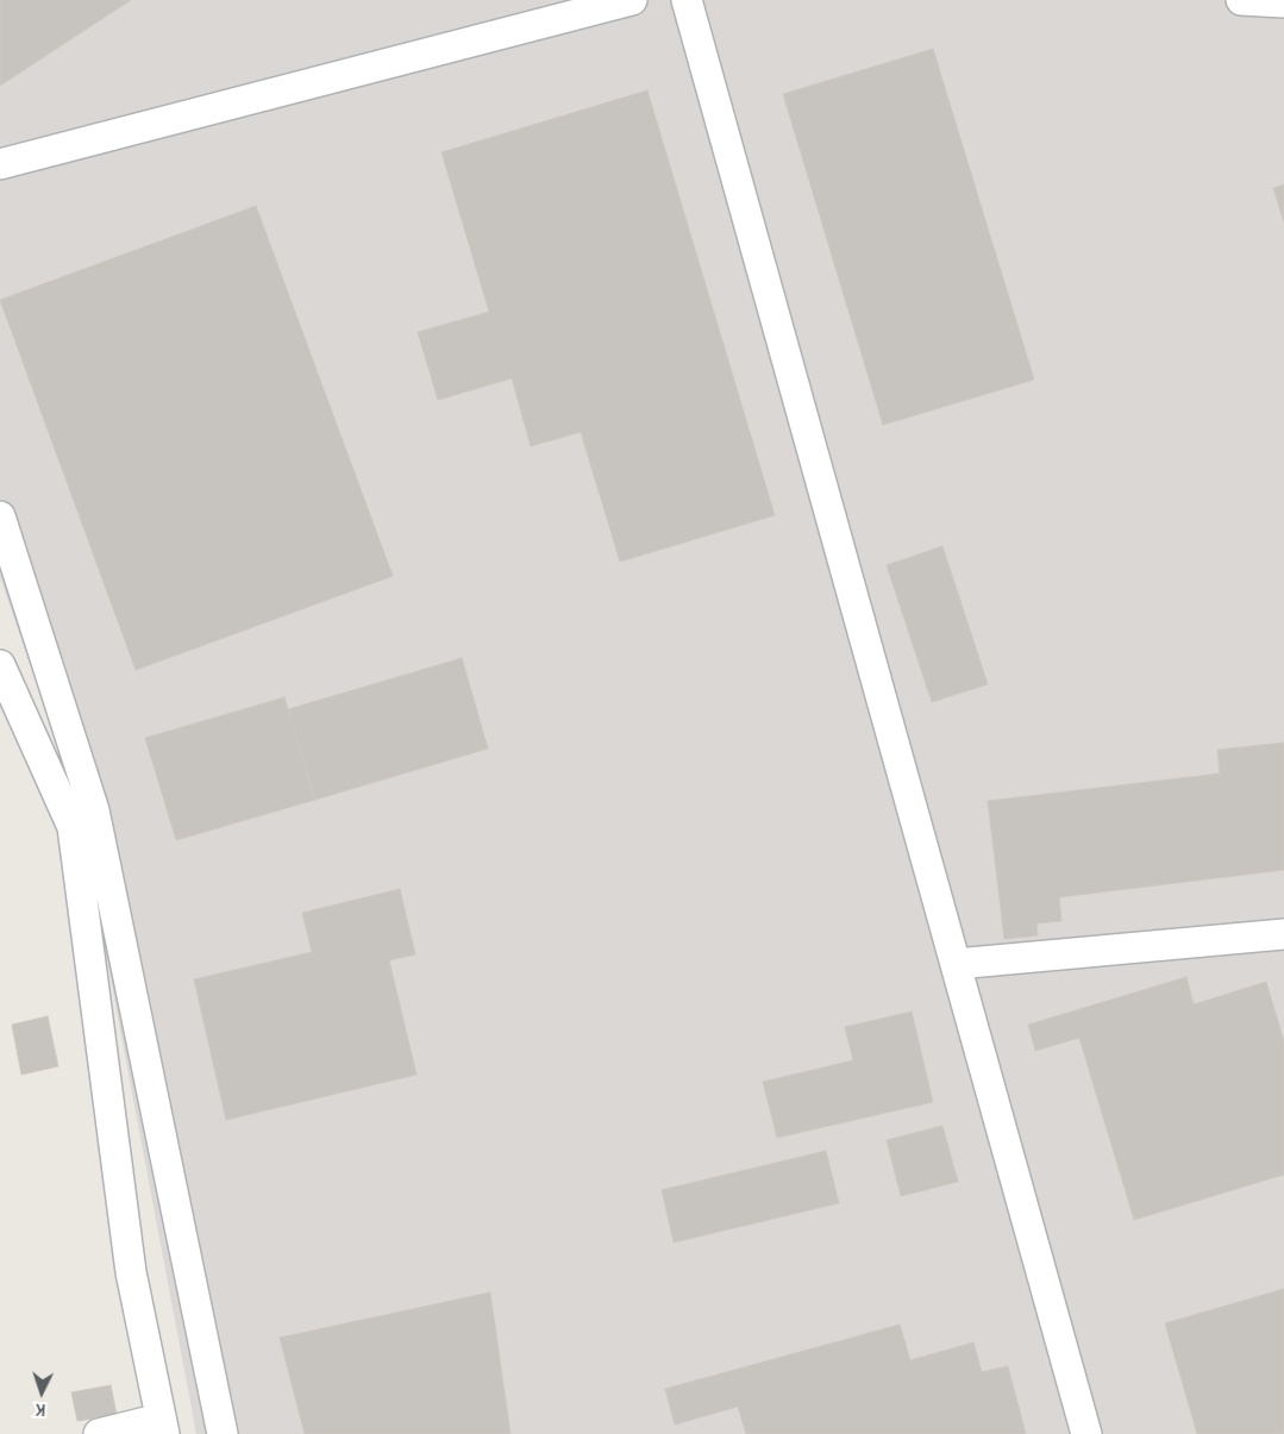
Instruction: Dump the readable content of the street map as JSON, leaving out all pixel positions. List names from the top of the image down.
{
  "north": "bottom"
}
